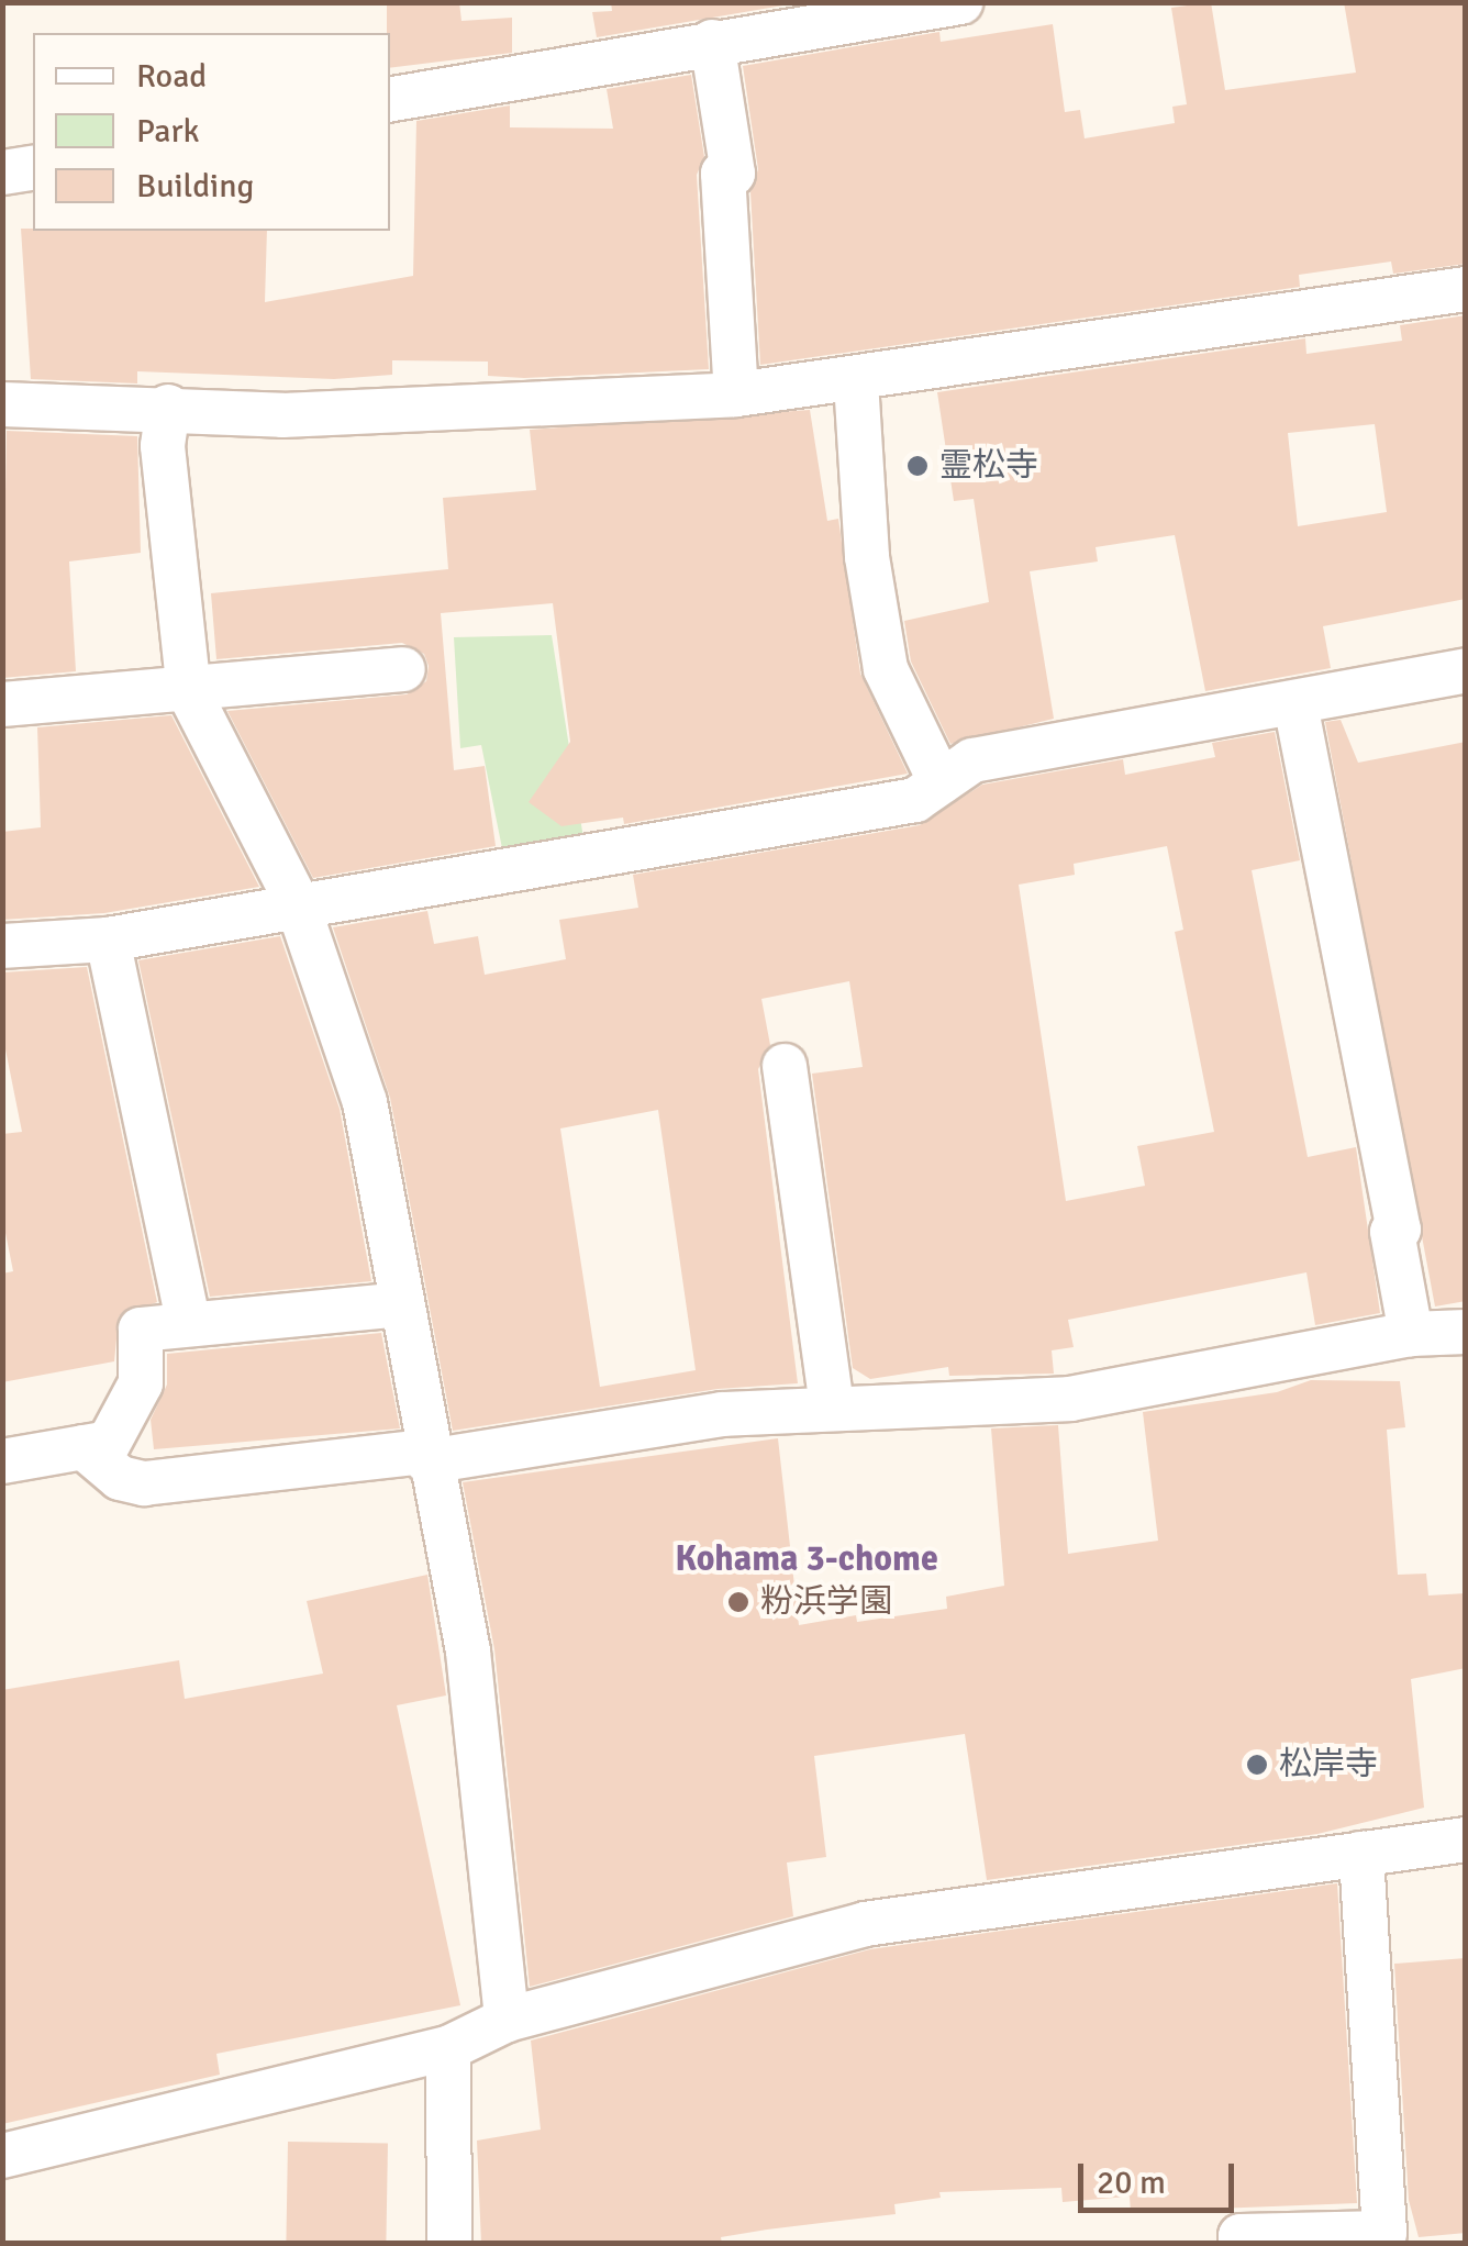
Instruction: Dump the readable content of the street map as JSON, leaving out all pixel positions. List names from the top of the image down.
{
  "districts": ["Kohama 3-chome"],
  "places": ["霊松寺", "粉浜学園", "松岸寺"],
  "legend": ["Road", "Park", "Building"],
  "scale_bar": "20 m"
}
